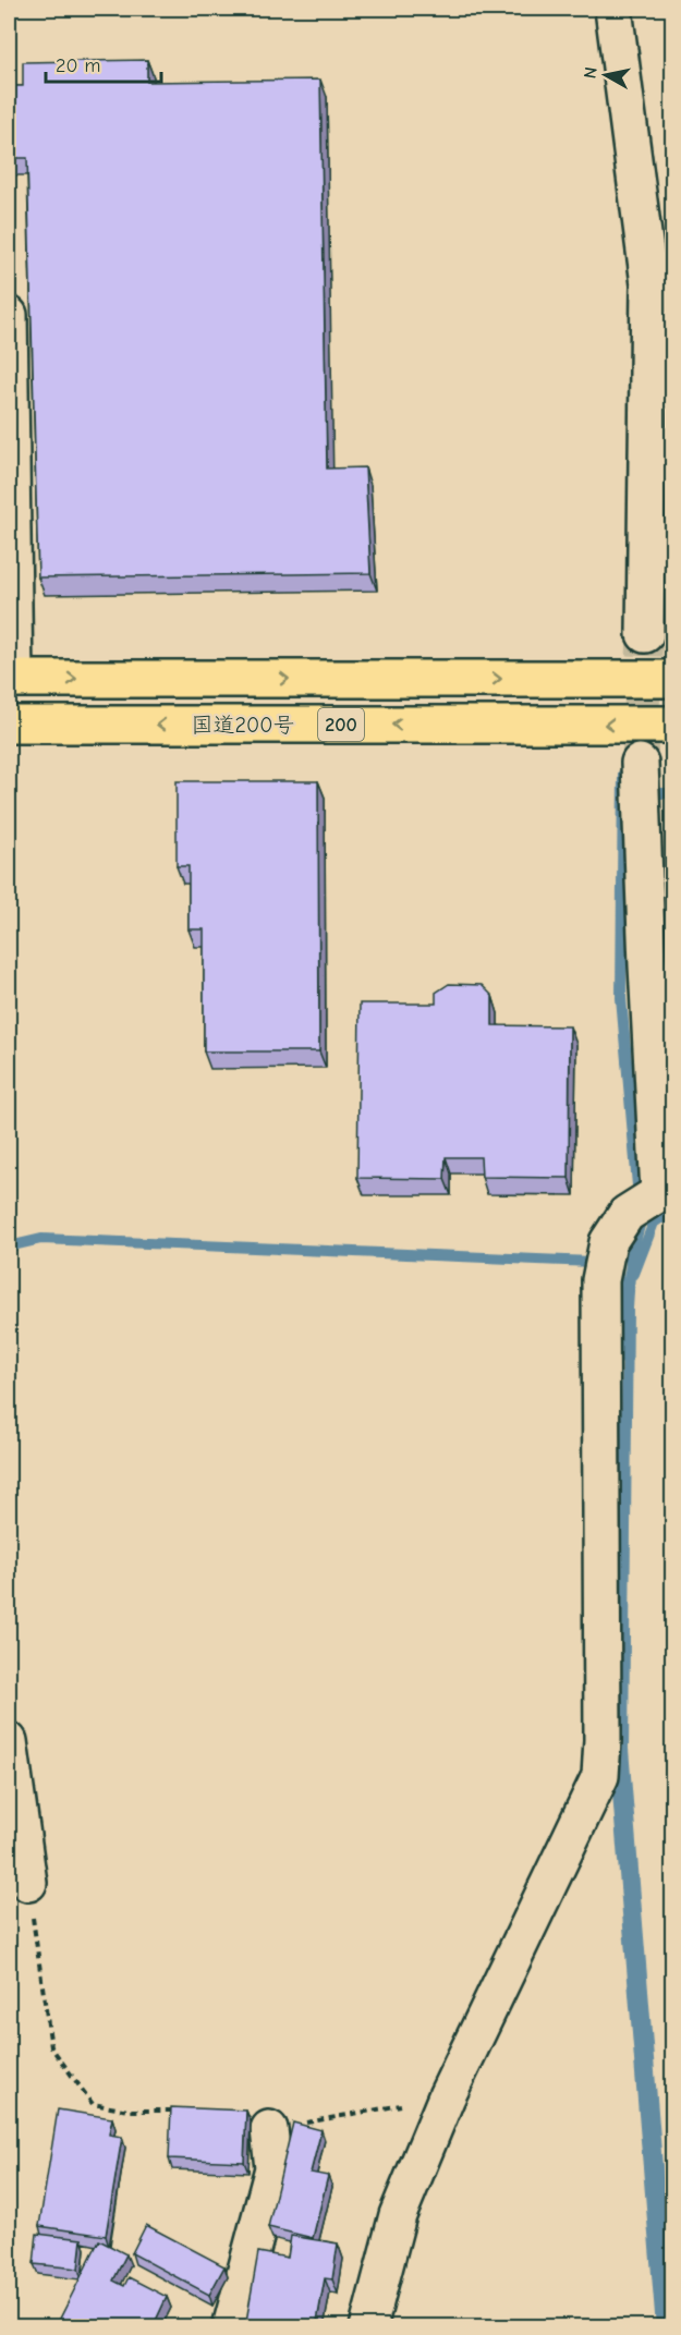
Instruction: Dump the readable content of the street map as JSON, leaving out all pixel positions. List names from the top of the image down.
{
  "streets": {
    "highway": ["国道200号", "200"]
  },
  "scale_bar": "20 m",
  "north": "left"
}
